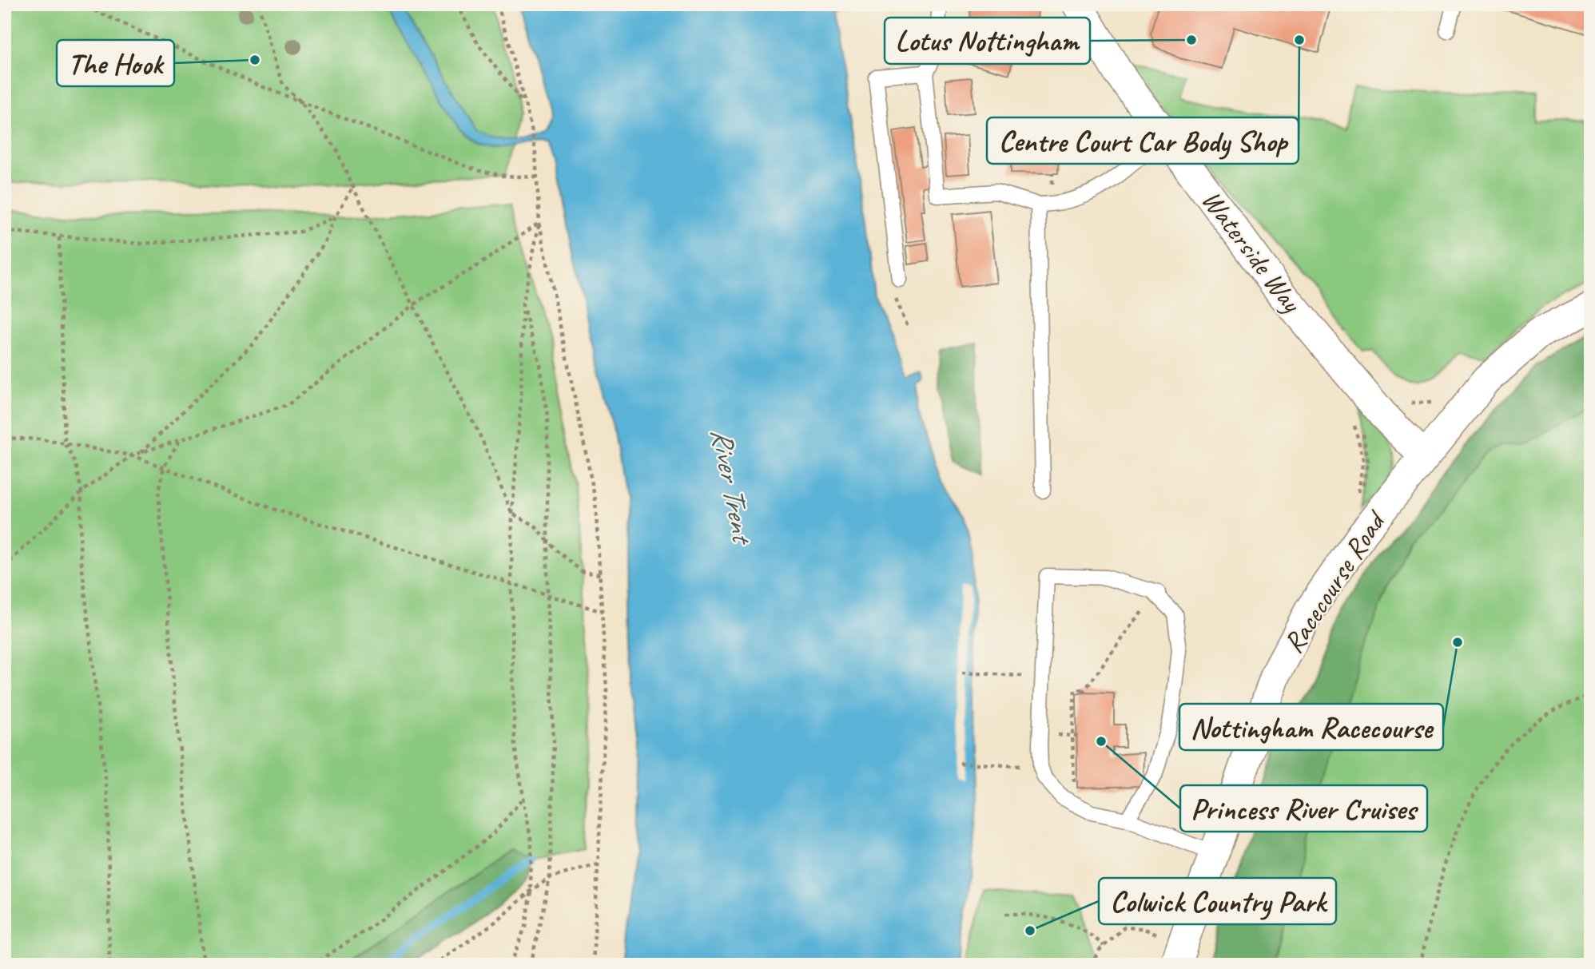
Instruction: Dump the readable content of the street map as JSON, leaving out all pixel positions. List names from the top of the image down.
{
  "streets": {
    "street": ["Waterside Way", "Racecourse Road"]
  },
  "crossings": [
    ["Waterside Way", "Racecourse Road"]
  ],
  "water": ["River Trent"],
  "places": [
    "Lotus Nottingham",
    "Centre Court Car Body Shop",
    "The Hook",
    "Nottingham Racecourse",
    "Princess River Cruises",
    "Colwick Country Park"
  ]
}
